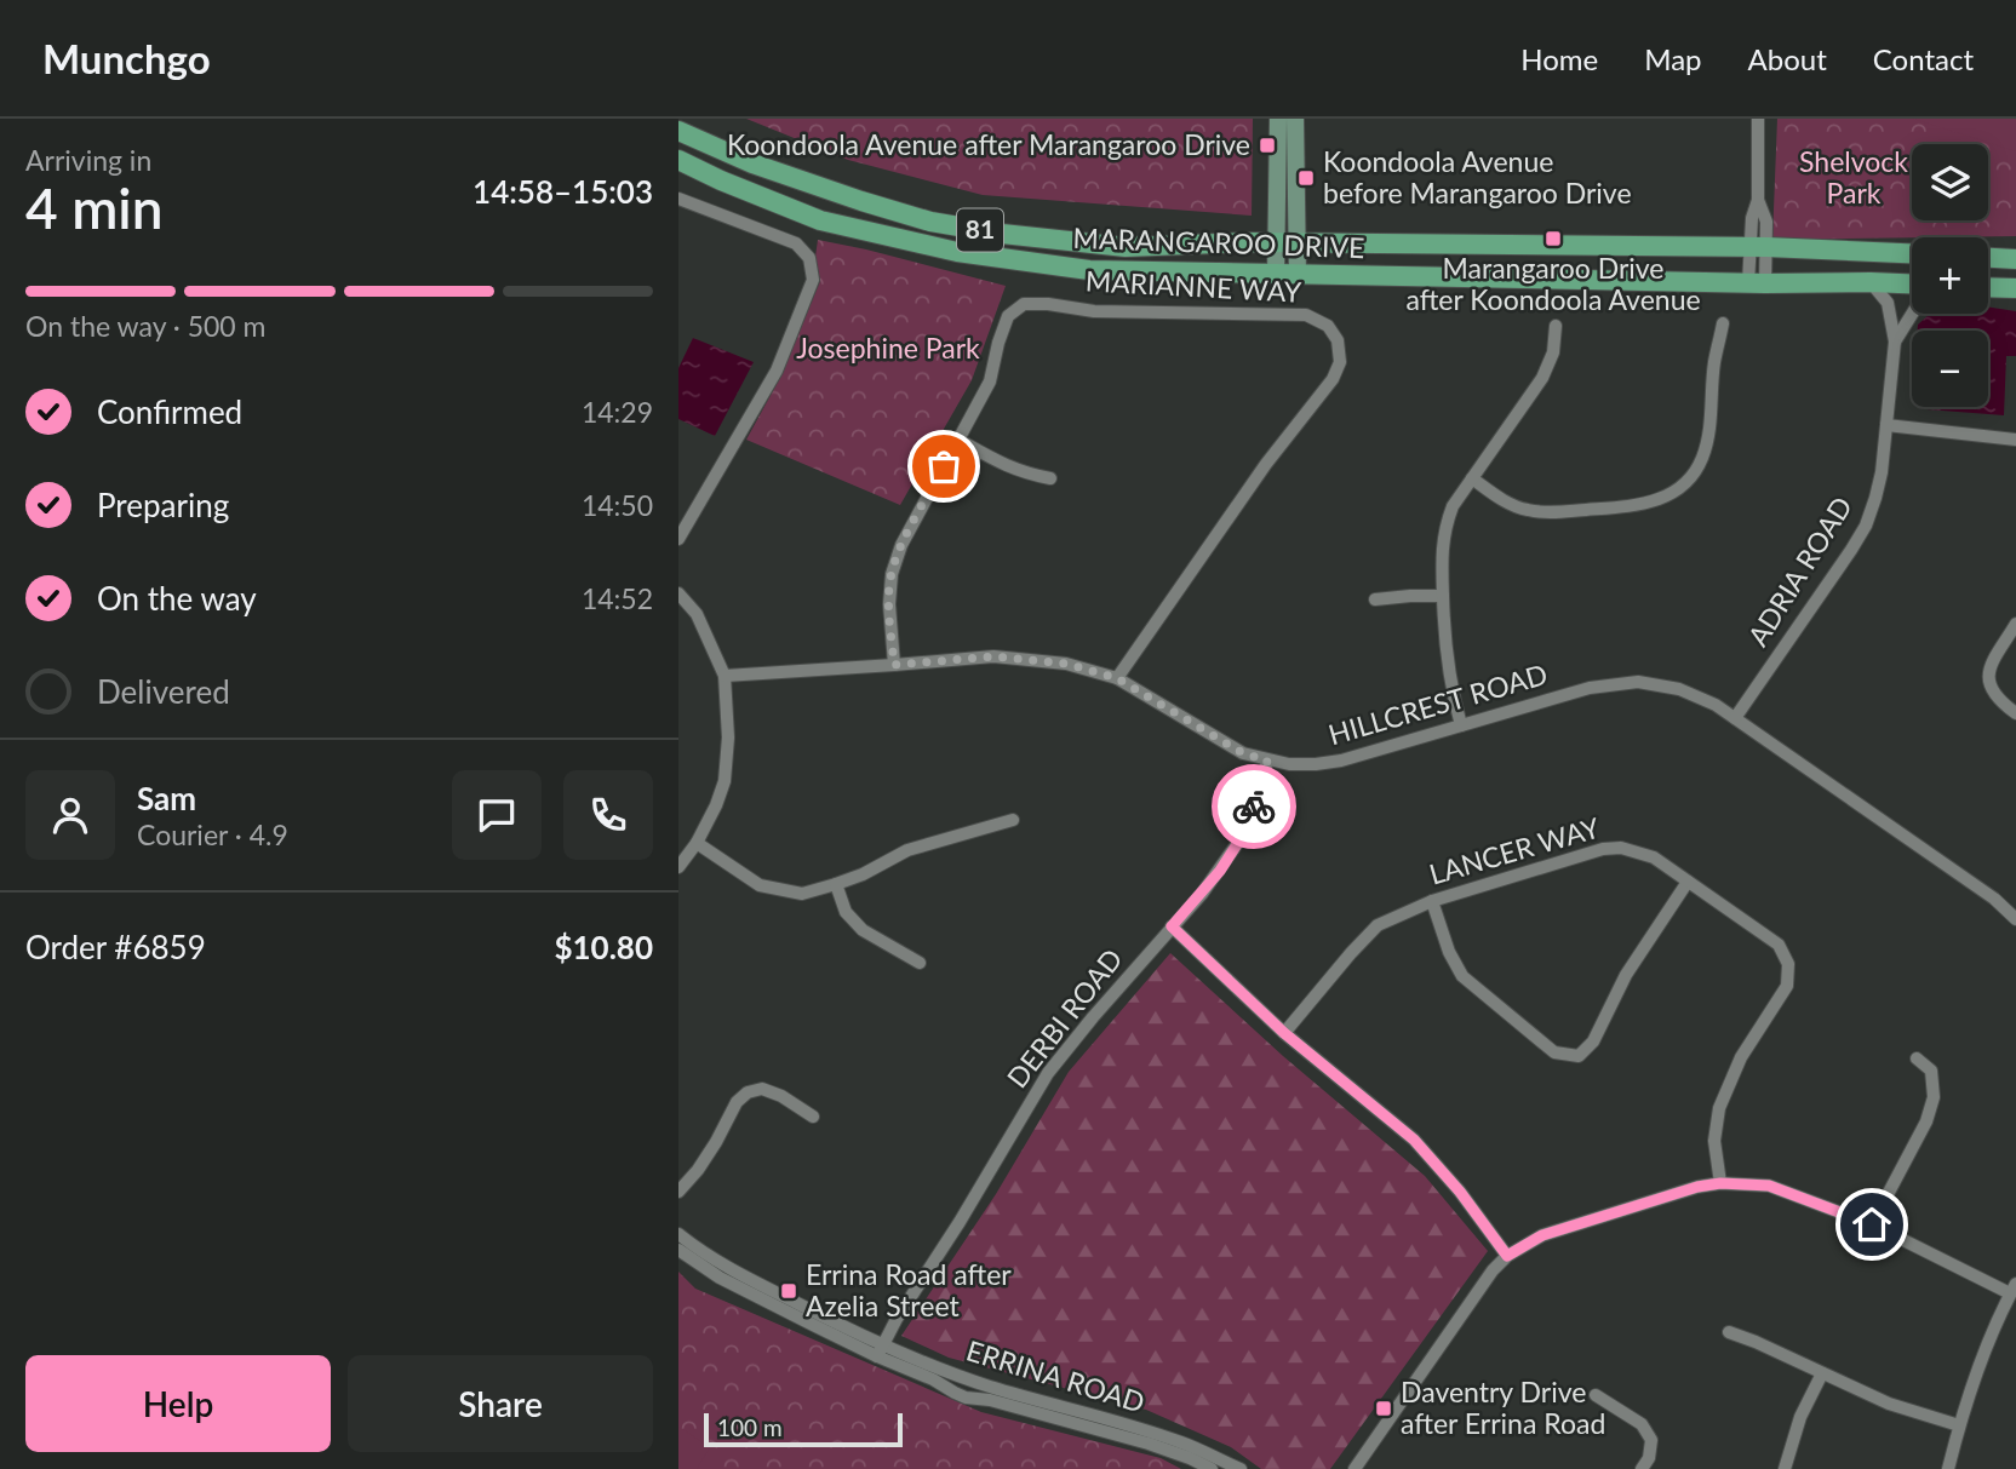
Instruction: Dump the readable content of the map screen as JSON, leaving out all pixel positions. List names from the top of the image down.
{
  "streets": {
    "main road": ["81", "MARANGAROO DRIVE"],
    "street": [
      "MARIANNE WAY",
      "ADRIA ROAD",
      "HILLCREST ROAD",
      "LANCER WAY",
      "DERBI ROAD",
      "ERRINA ROAD"
    ]
  },
  "crossings": [
    ["MARANGAROO DRIVE", "ADRIA ROAD"],
    ["MARIANNE WAY", "HILLCREST ROAD"],
    ["ADRIA ROAD", "HILLCREST ROAD"],
    ["HILLCREST ROAD", "DERBI ROAD"],
    ["DERBI ROAD", "ERRINA ROAD"]
  ],
  "parks": ["Shelvock Park", "Josephine Park"],
  "places": {
    "transit": [
      "Koondoola Avenue after Marangaroo Drive",
      "Koondoola Avenue before Marangaroo Drive",
      "Marangaroo Drive after Koondoola Avenue",
      "Errina Road after Azelia Street",
      "Daventry Drive after Errina Road"
    ]
  },
  "scale_bar": "100 m",
  "page": {
    "header": "Munchgo",
    "nav": [
      "Home",
      "Map",
      "About",
      "Contact"
    ],
    "heading": ["4 min", "Arriving in", "14:58–15:03"],
    "panel": [
      "Sam",
      "Courier · 4.9",
      "Order #6859",
      "$10.80"
    ],
    "map_buttons": ["+", "−"],
    "bar": "On the way · 500 m",
    "list": [
      ["Confirmed", "14:29"],
      ["Preparing", "14:50"],
      ["On the way", "14:52"],
      "Delivered"
    ],
    "buttons": ["Help", "Share"],
    "scale": "100 m"
  }
}
